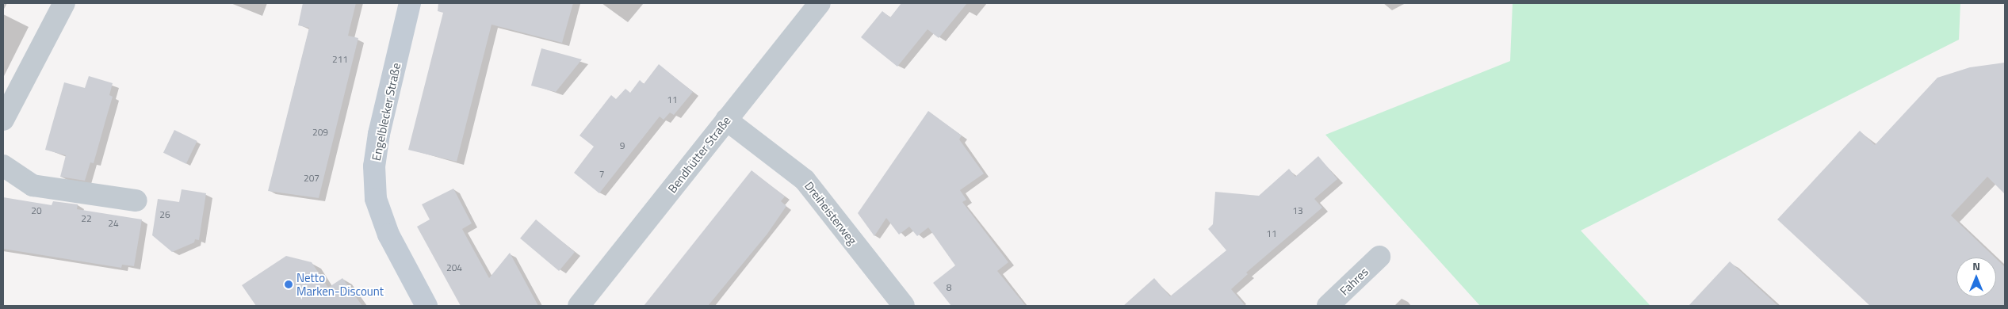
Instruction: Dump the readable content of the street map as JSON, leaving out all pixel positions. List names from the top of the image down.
{
  "streets": {
    "street": [
      "Engelblecker Straße",
      "Bendhütter Straße",
      "Dreiheisterweg",
      "Fahres"
    ]
  },
  "crossings": [
    ["Bendhütter Straße", "Dreiheisterweg"]
  ],
  "places": ["Netto Marken-Discount"],
  "house_numbers": [
    "211",
    "11",
    "209",
    "9",
    "7",
    "207",
    "20",
    "13",
    "26",
    "22",
    "24",
    "11",
    "204",
    "8"
  ],
  "north": "top"
}
